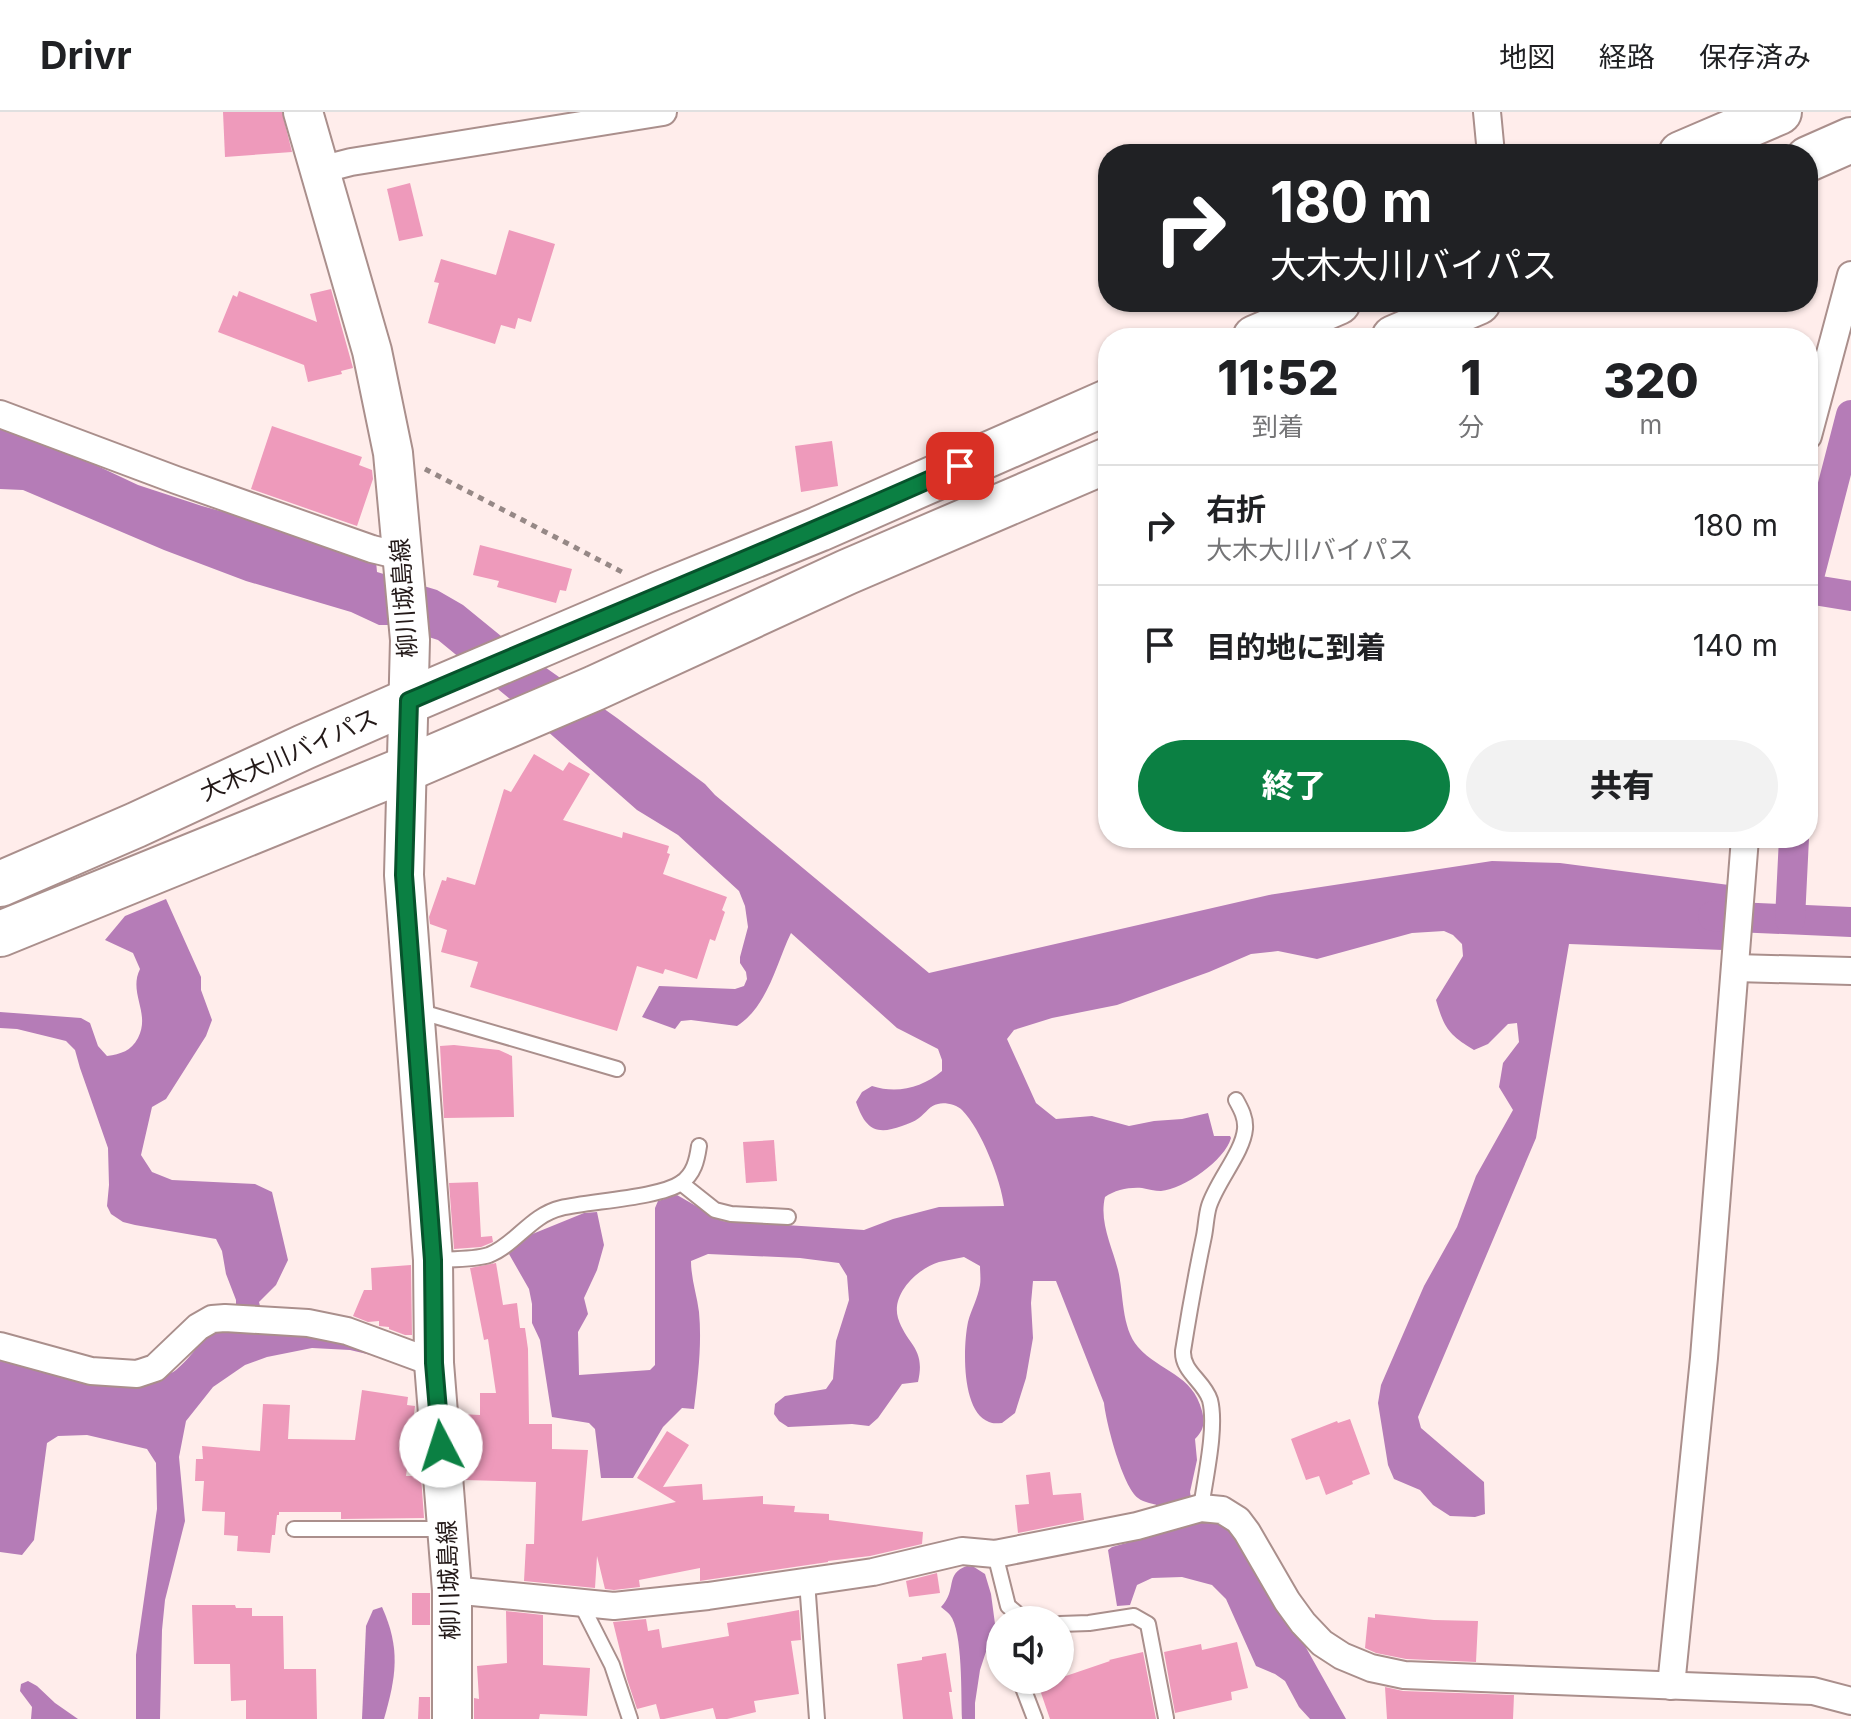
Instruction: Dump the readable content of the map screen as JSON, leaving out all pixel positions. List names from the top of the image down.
{
  "streets": {
    "highway": ["大木大川バイパス"],
    "main road": ["柳川城島線"]
  },
  "crossings": [
    ["柳川城島線", "大木大川バイパス"]
  ],
  "page": {
    "header": "Drivr",
    "nav": ["地図", "経路", "保存済み"],
    "turn": ["180 m", "大木大川バイパス"],
    "eta": [
      "11:52",
      "到着",
      "1",
      "分",
      "320",
      "m"
    ],
    "list": [
      {
        "name": "右折",
        "note": "大木大川バイパス",
        "value": "180 m"
      },
      {
        "name": "目的地に到着",
        "value": "140 m"
      }
    ],
    "buttons": ["終了", "共有"]
  }
}
